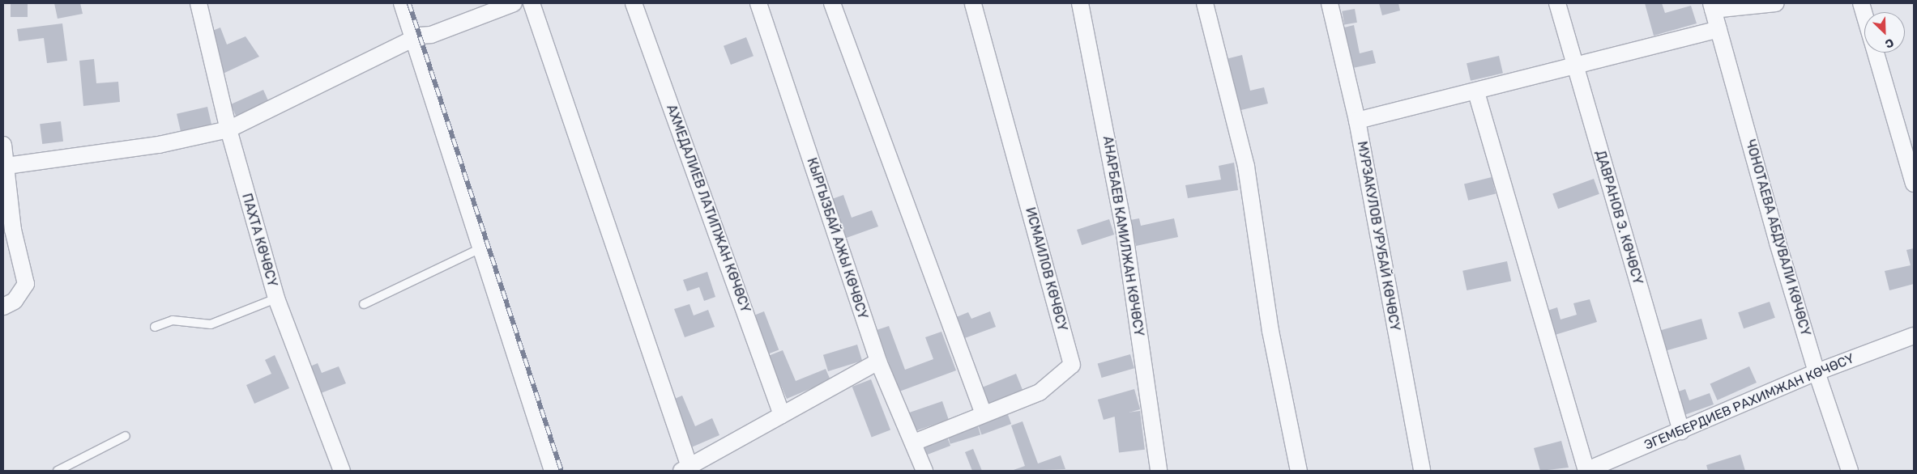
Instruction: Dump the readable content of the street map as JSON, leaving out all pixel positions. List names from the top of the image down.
{
  "streets": {
    "street": [
      "АХМЕДАЛИЕВ ЛАТИПЖАН КӨЧӨСҮ",
      "ДАВРАНОВ Э. КӨЧӨСҮ",
      "АНАРБАЕВ КАМИЛЖАН КӨЧӨСҮ",
      "МУРЗАКУЛОВ УРУБАЙ КӨЧӨСҮ",
      "ЧОНОТАЕВА АБДУВАЛИ КӨЧӨСҮ",
      "КЫРГЫЗБАЙ АЖЫ КӨЧӨСҮ",
      "ПАХТА КӨЧӨСҮ",
      "ИСМАИЛОВ КӨЧӨСҮ",
      "ЭГЕМБЕРДИЕВ РАХИМЖАН КӨЧӨСҮ"
    ]
  },
  "crossings": [
    ["ДАВРАНОВ Э. КӨЧӨСҮ", "ЭГЕМБЕРДИЕВ РАХИМЖАН КӨЧӨСҮ"],
    ["ЧОНОТАЕВА АБДУВАЛИ КӨЧӨСҮ", "ЭГЕМБЕРДИЕВ РАХИМЖАН КӨЧӨСҮ"],
    ["КЫРГЫЗБАЙ АЖЫ КӨЧӨСҮ", "ИСМАИЛОВ КӨЧӨСҮ"]
  ],
  "north": "bottom right"
}
